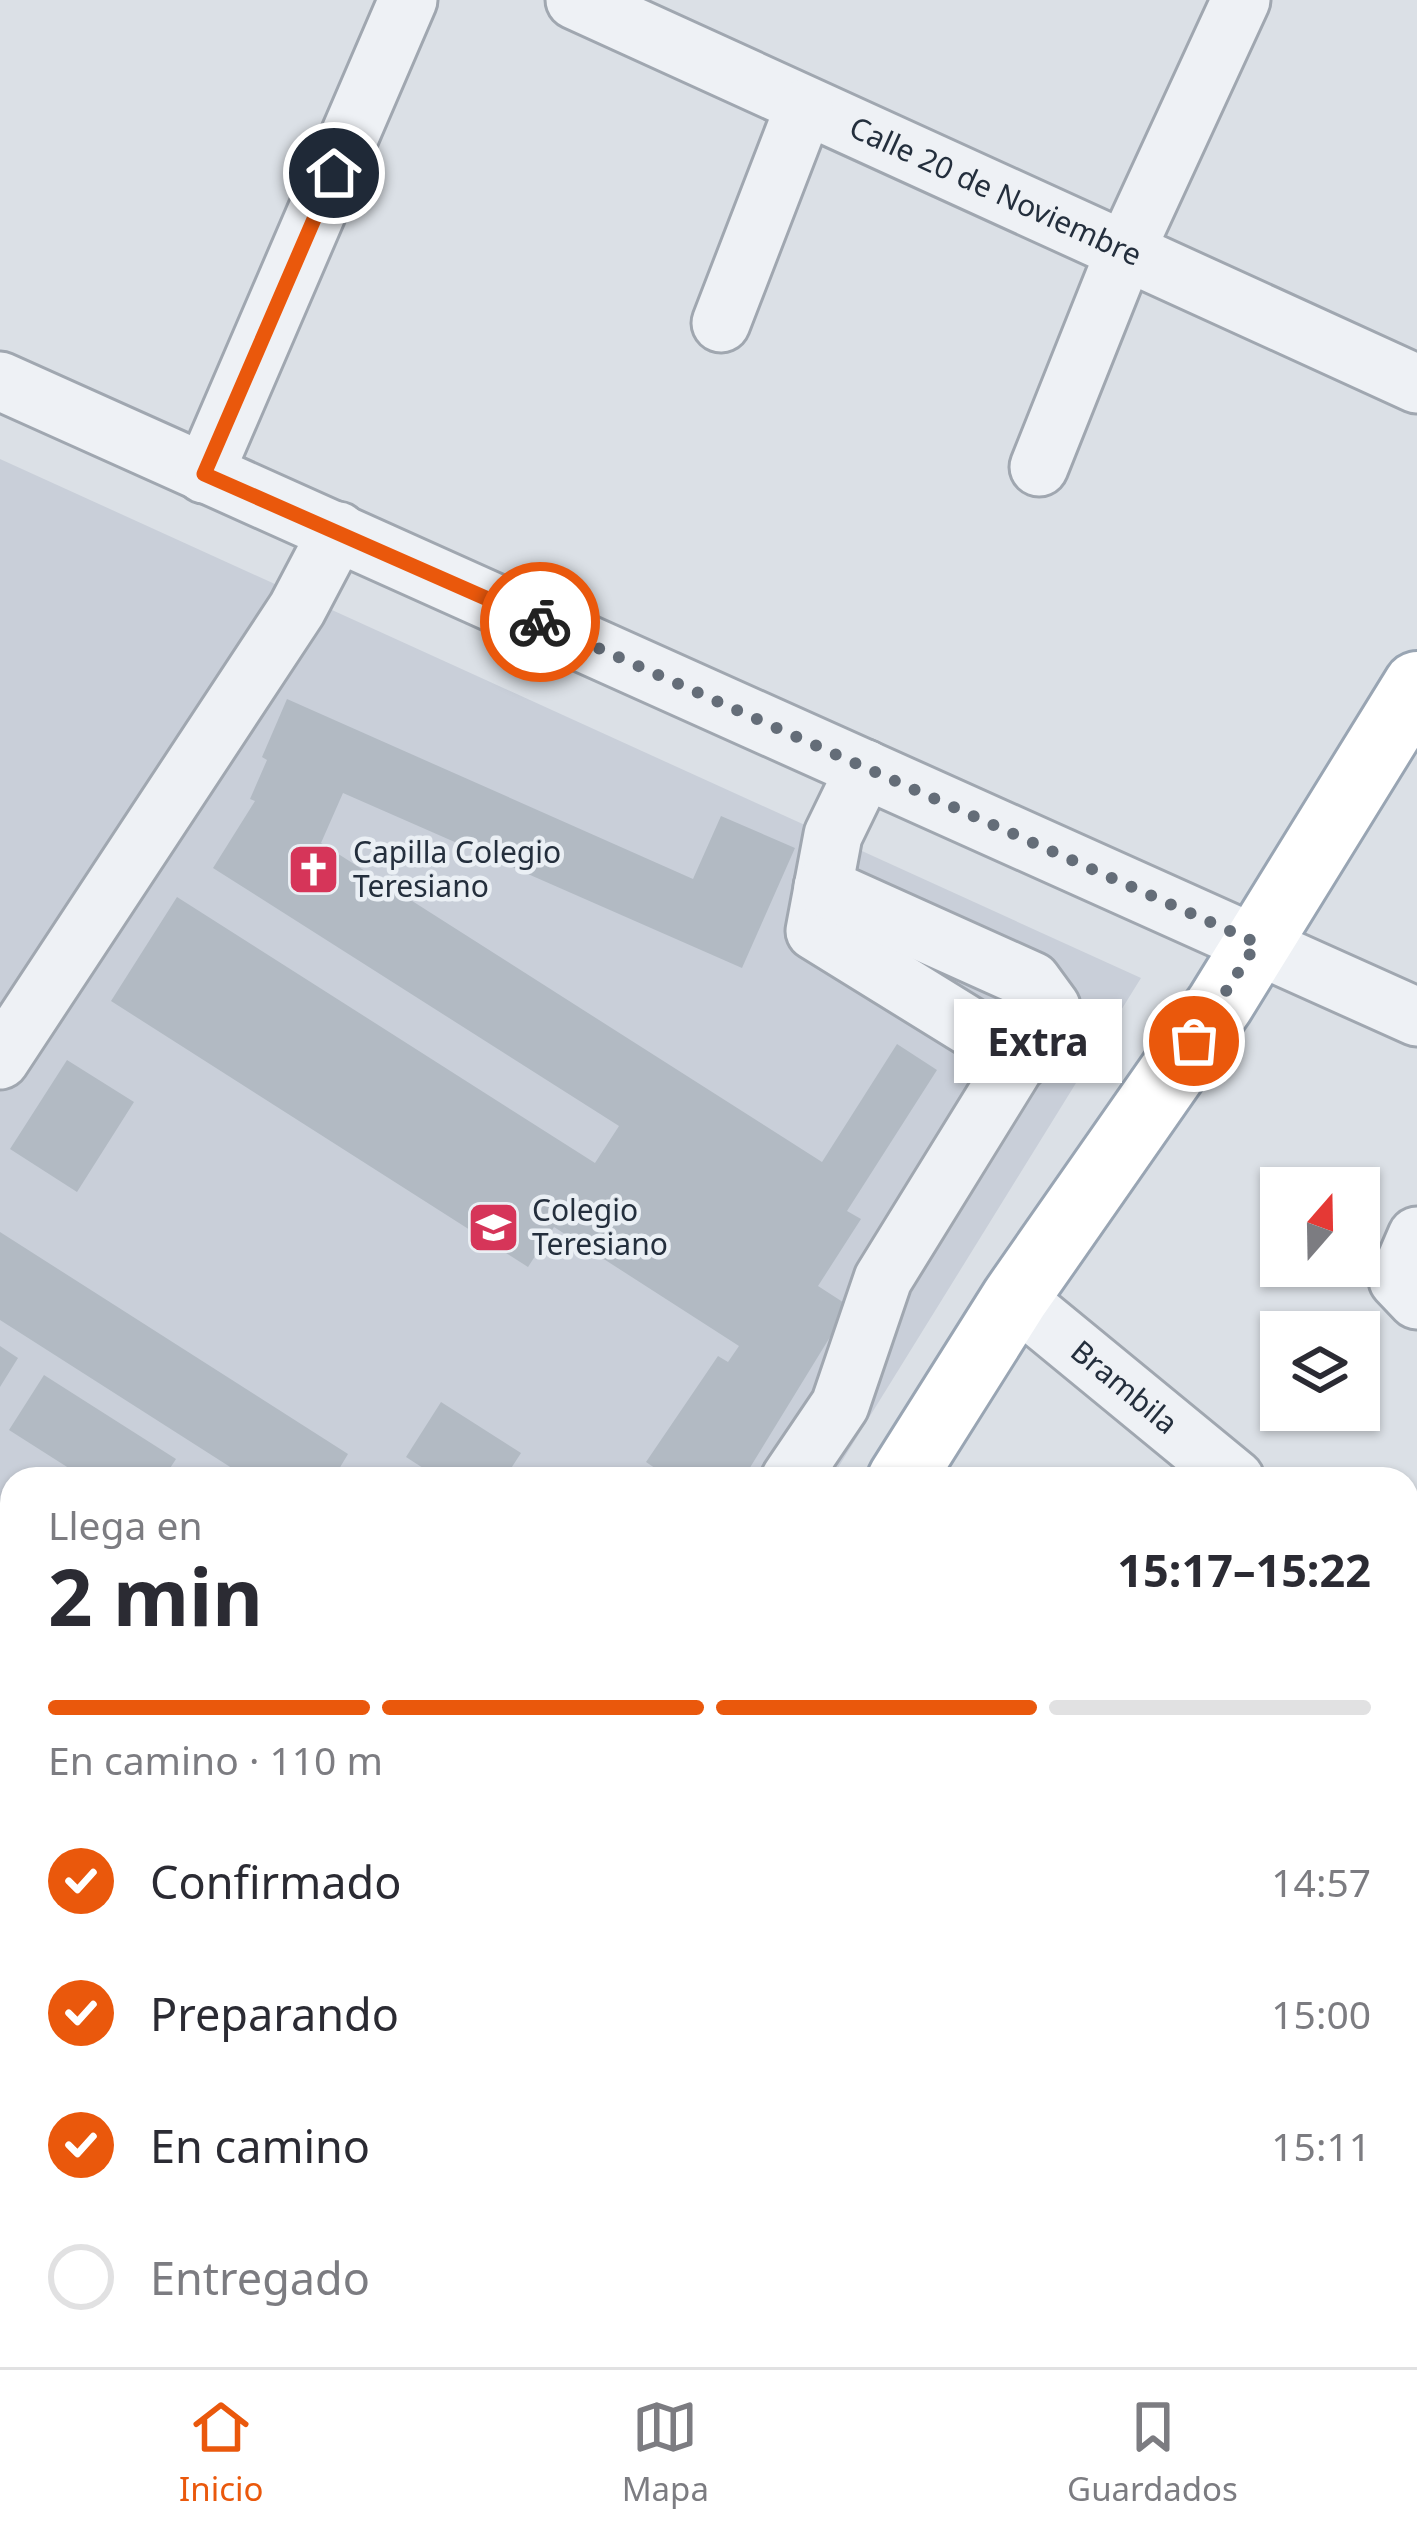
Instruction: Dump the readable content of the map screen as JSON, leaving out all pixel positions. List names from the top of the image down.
{
  "streets": {
    "street": ["Calle 20 de Noviembre", "Brambila"]
  },
  "places": {
    "church": ["Capilla Colegio Teresiano"],
    "other": ["Extra"],
    "school or university": ["Colegio Teresiano"]
  },
  "north": "top",
  "page": {
    "bubble": "Extra",
    "heading": ["2 min", "Llega en", "15:17–15:22"],
    "bar": "En camino · 110 m",
    "list": [
      ["Confirmado", "14:57"],
      ["Preparando", "15:00"],
      ["En camino", "15:11"],
      "Entregado"
    ],
    "tabs": ["Inicio", "Mapa", "Guardados"]
  }
}
